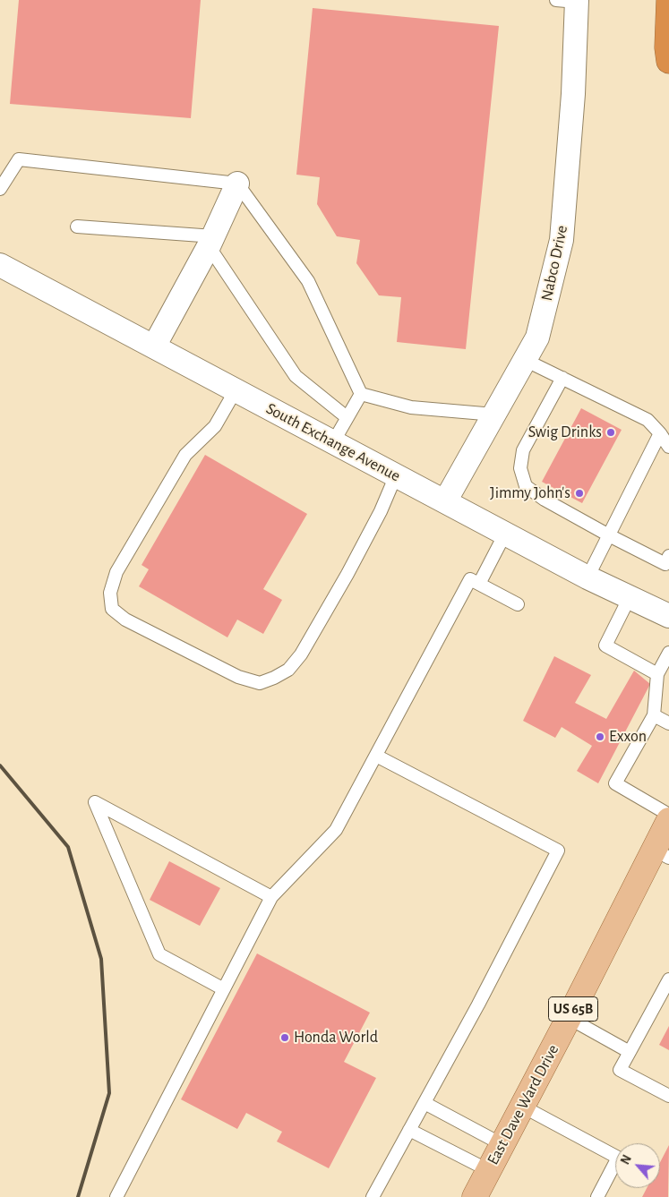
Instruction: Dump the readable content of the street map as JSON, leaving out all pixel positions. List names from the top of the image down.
{
  "streets": {
    "main road": ["US 65B", "East Dave Ward Drive"],
    "street": ["Nabco Drive", "South Exchange Avenue"]
  },
  "crossings": [
    ["Nabco Drive", "South Exchange Avenue"]
  ],
  "places": [
    "Swig Drinks",
    "Jimmy John's",
    "Exxon",
    "Honda World"
  ],
  "north": "top left"
}
